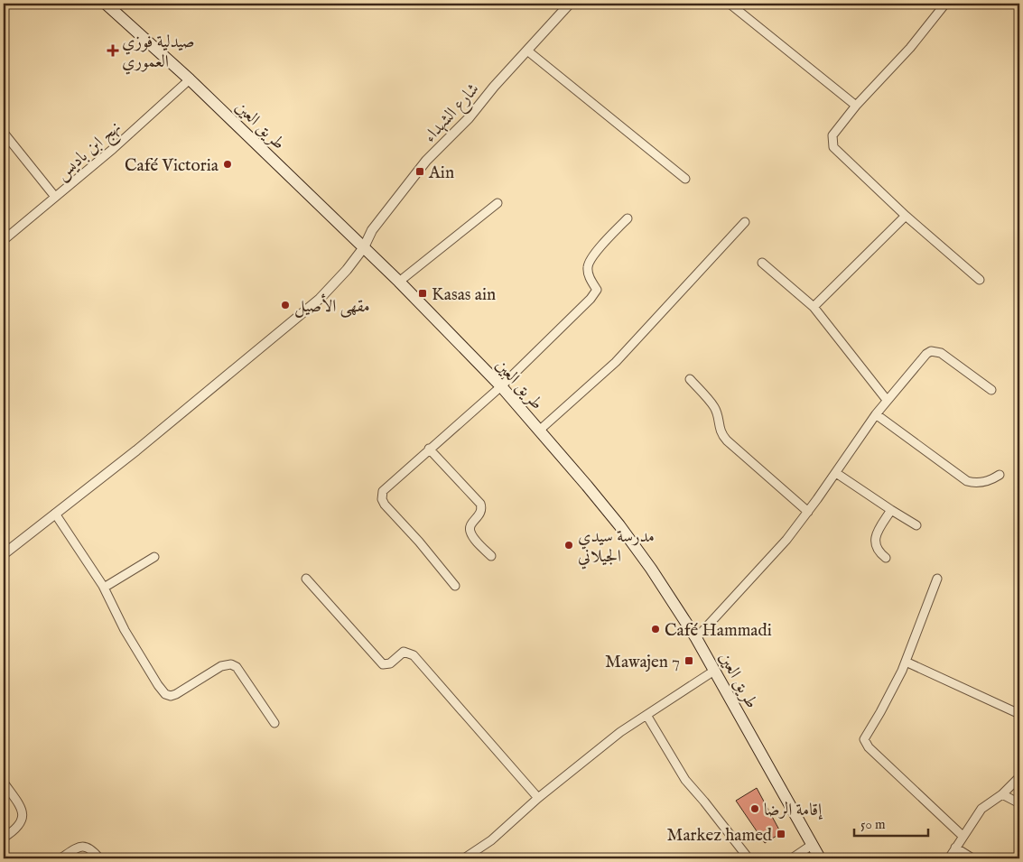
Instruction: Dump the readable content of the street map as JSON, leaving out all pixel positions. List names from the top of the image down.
{
  "streets": {
    "main road": ["طريق العين"],
    "street": ["شارع الشهداء", "نهج ابن باديس"]
  },
  "crossings": [
    ["شارع الشهداء", "طريق العين"],
    ["طريق العين", "نهج ابن باديس"]
  ],
  "places": {
    "health": ["صيدلية فوزي العموري"],
    "other": [
      "Café Victoria",
      "مقهى الأصيل",
      "مدرسة سيدي الجيلاني",
      "Café Hammadi",
      "إقامة الرضا"
    ],
    "transit": [
      "Ain",
      "Kasas ain",
      "Mawajen 7",
      "Markez hamed"
    ]
  },
  "scale_bar": "50 m"
}
